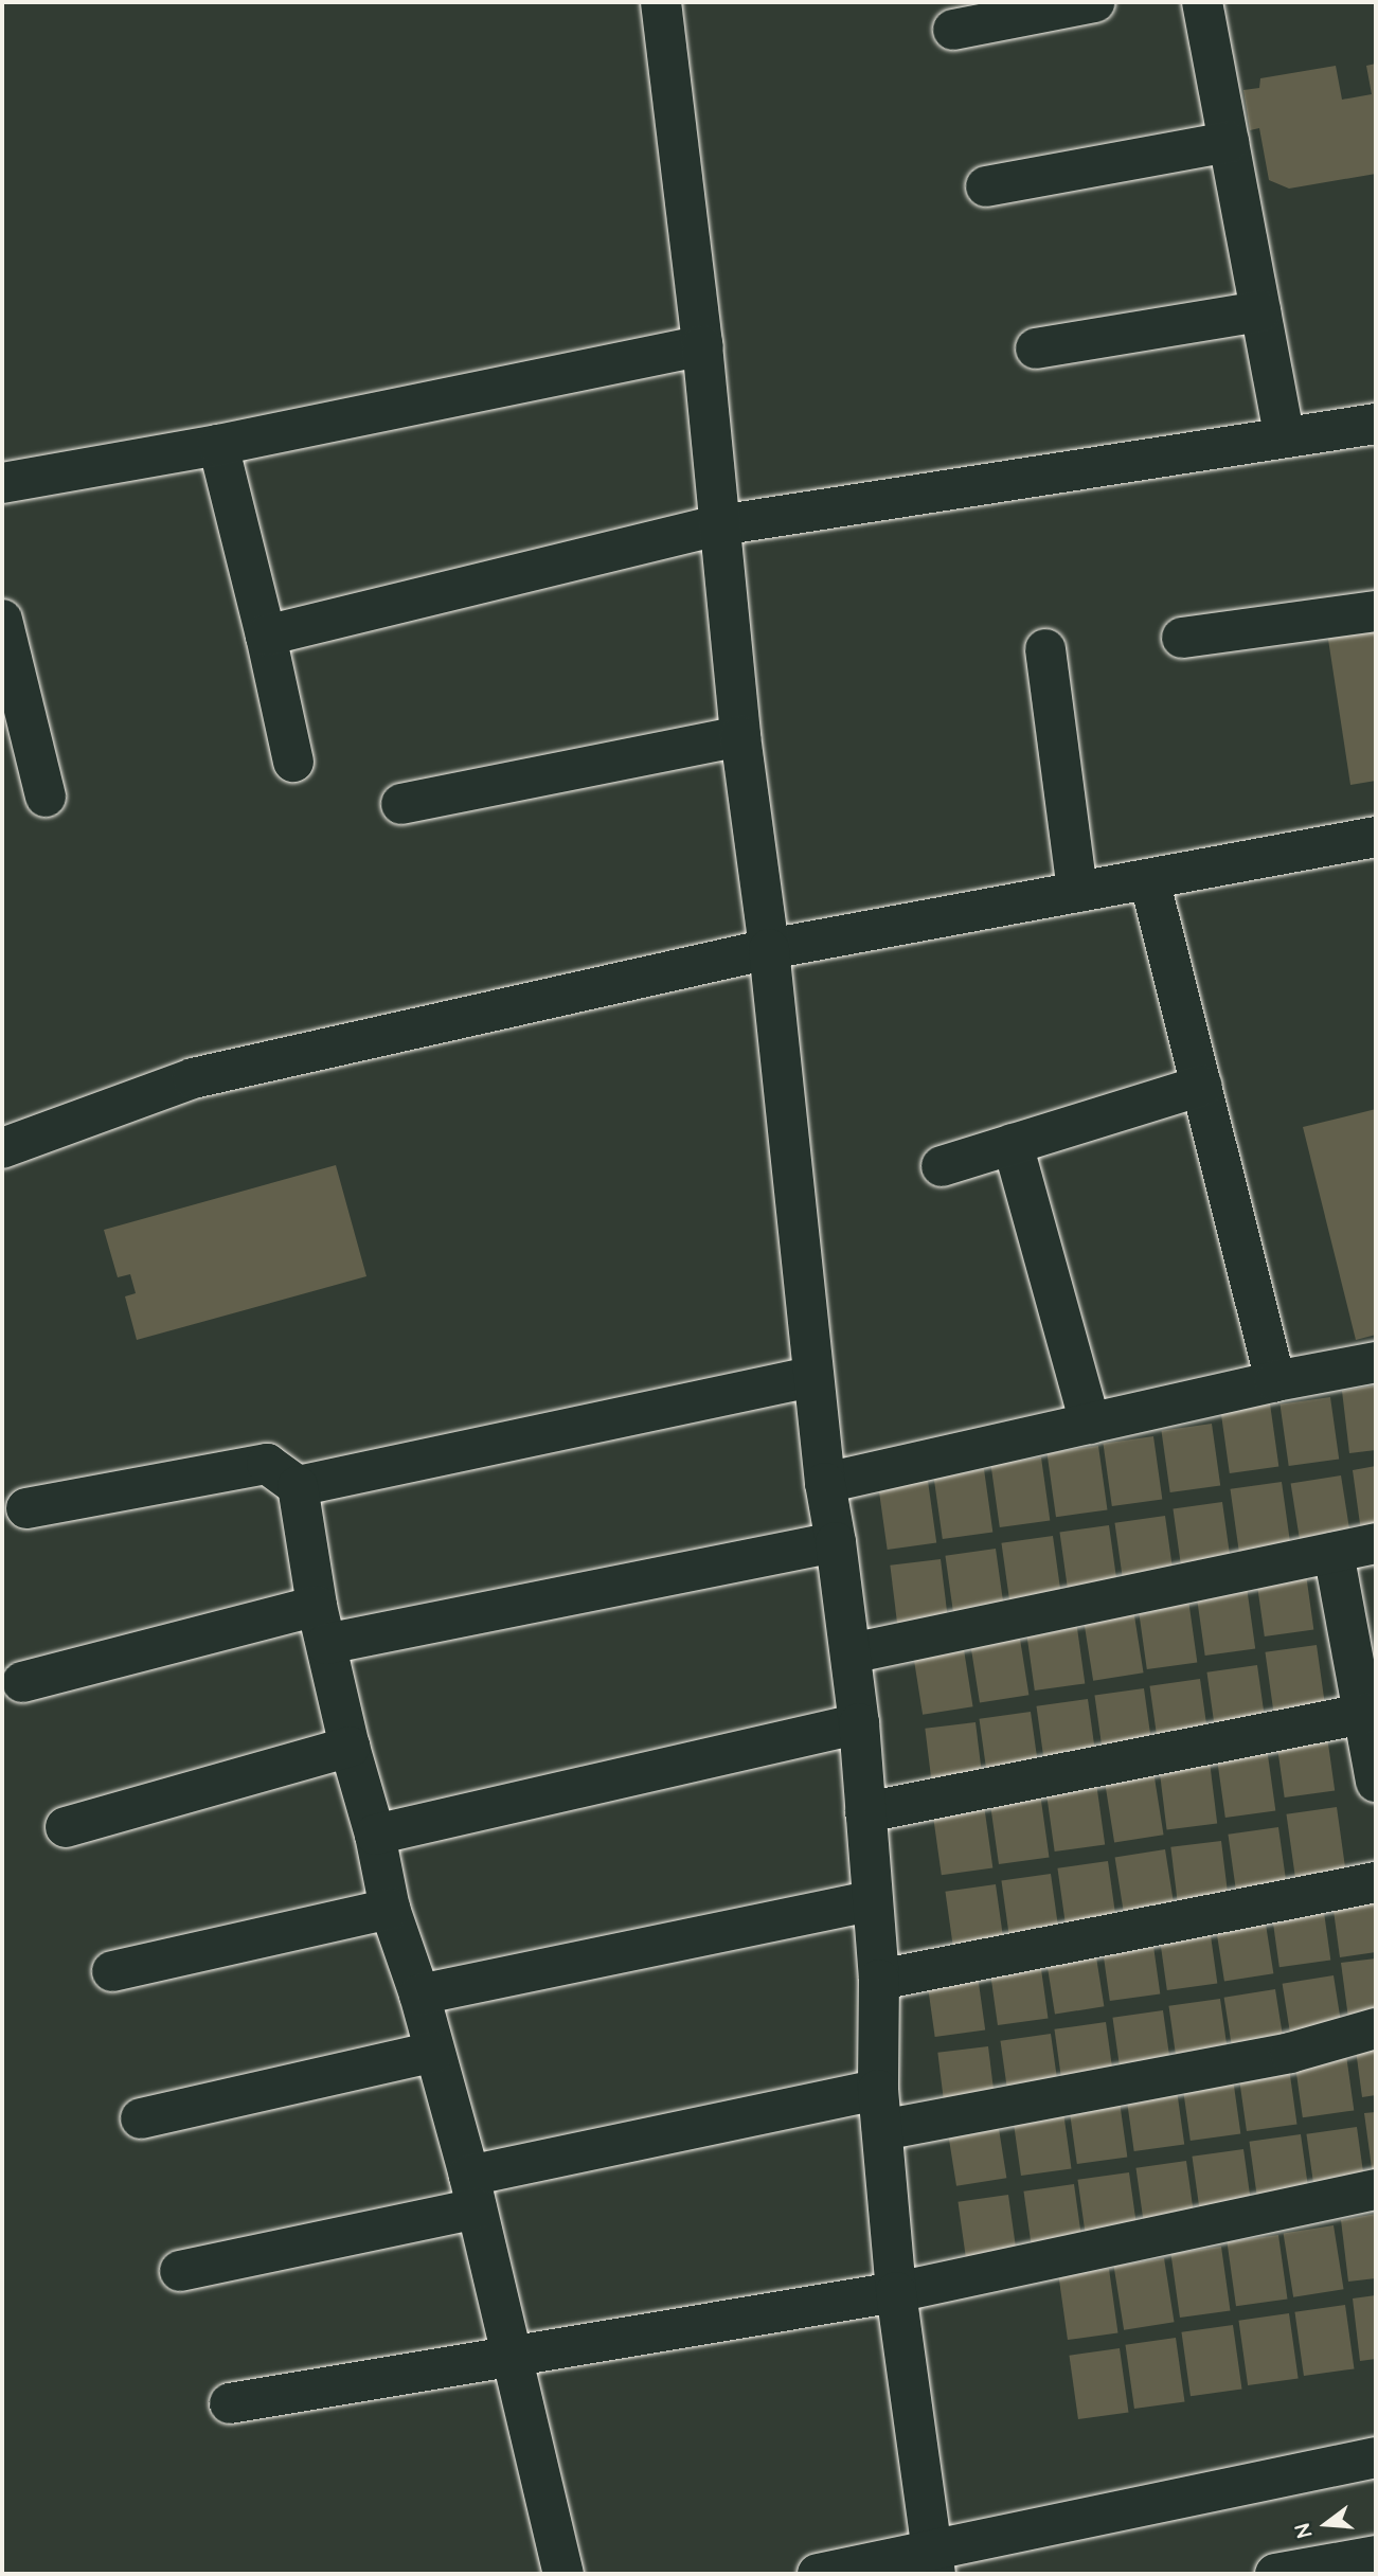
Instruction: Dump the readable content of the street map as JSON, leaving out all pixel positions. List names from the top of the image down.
{
  "north": "left"
}
